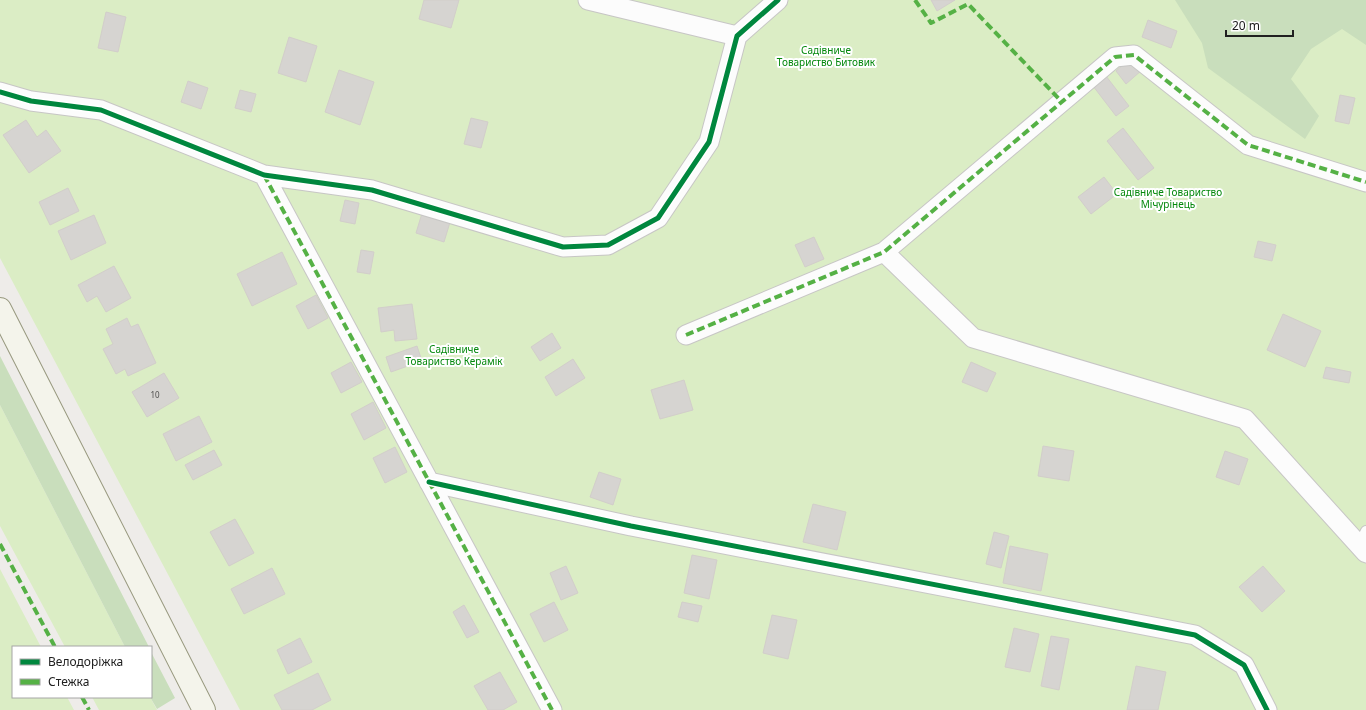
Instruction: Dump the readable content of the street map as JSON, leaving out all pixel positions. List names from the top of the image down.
{
  "parks": ["Садівниче Товариство Битовик", "Садівниче Товариство Мічурінець", "Садівниче Товариство Керамік"],
  "house_numbers": ["10"],
  "legend": ["Велодоріжка", "Стежка"],
  "scale_bar": "20 m"
}
